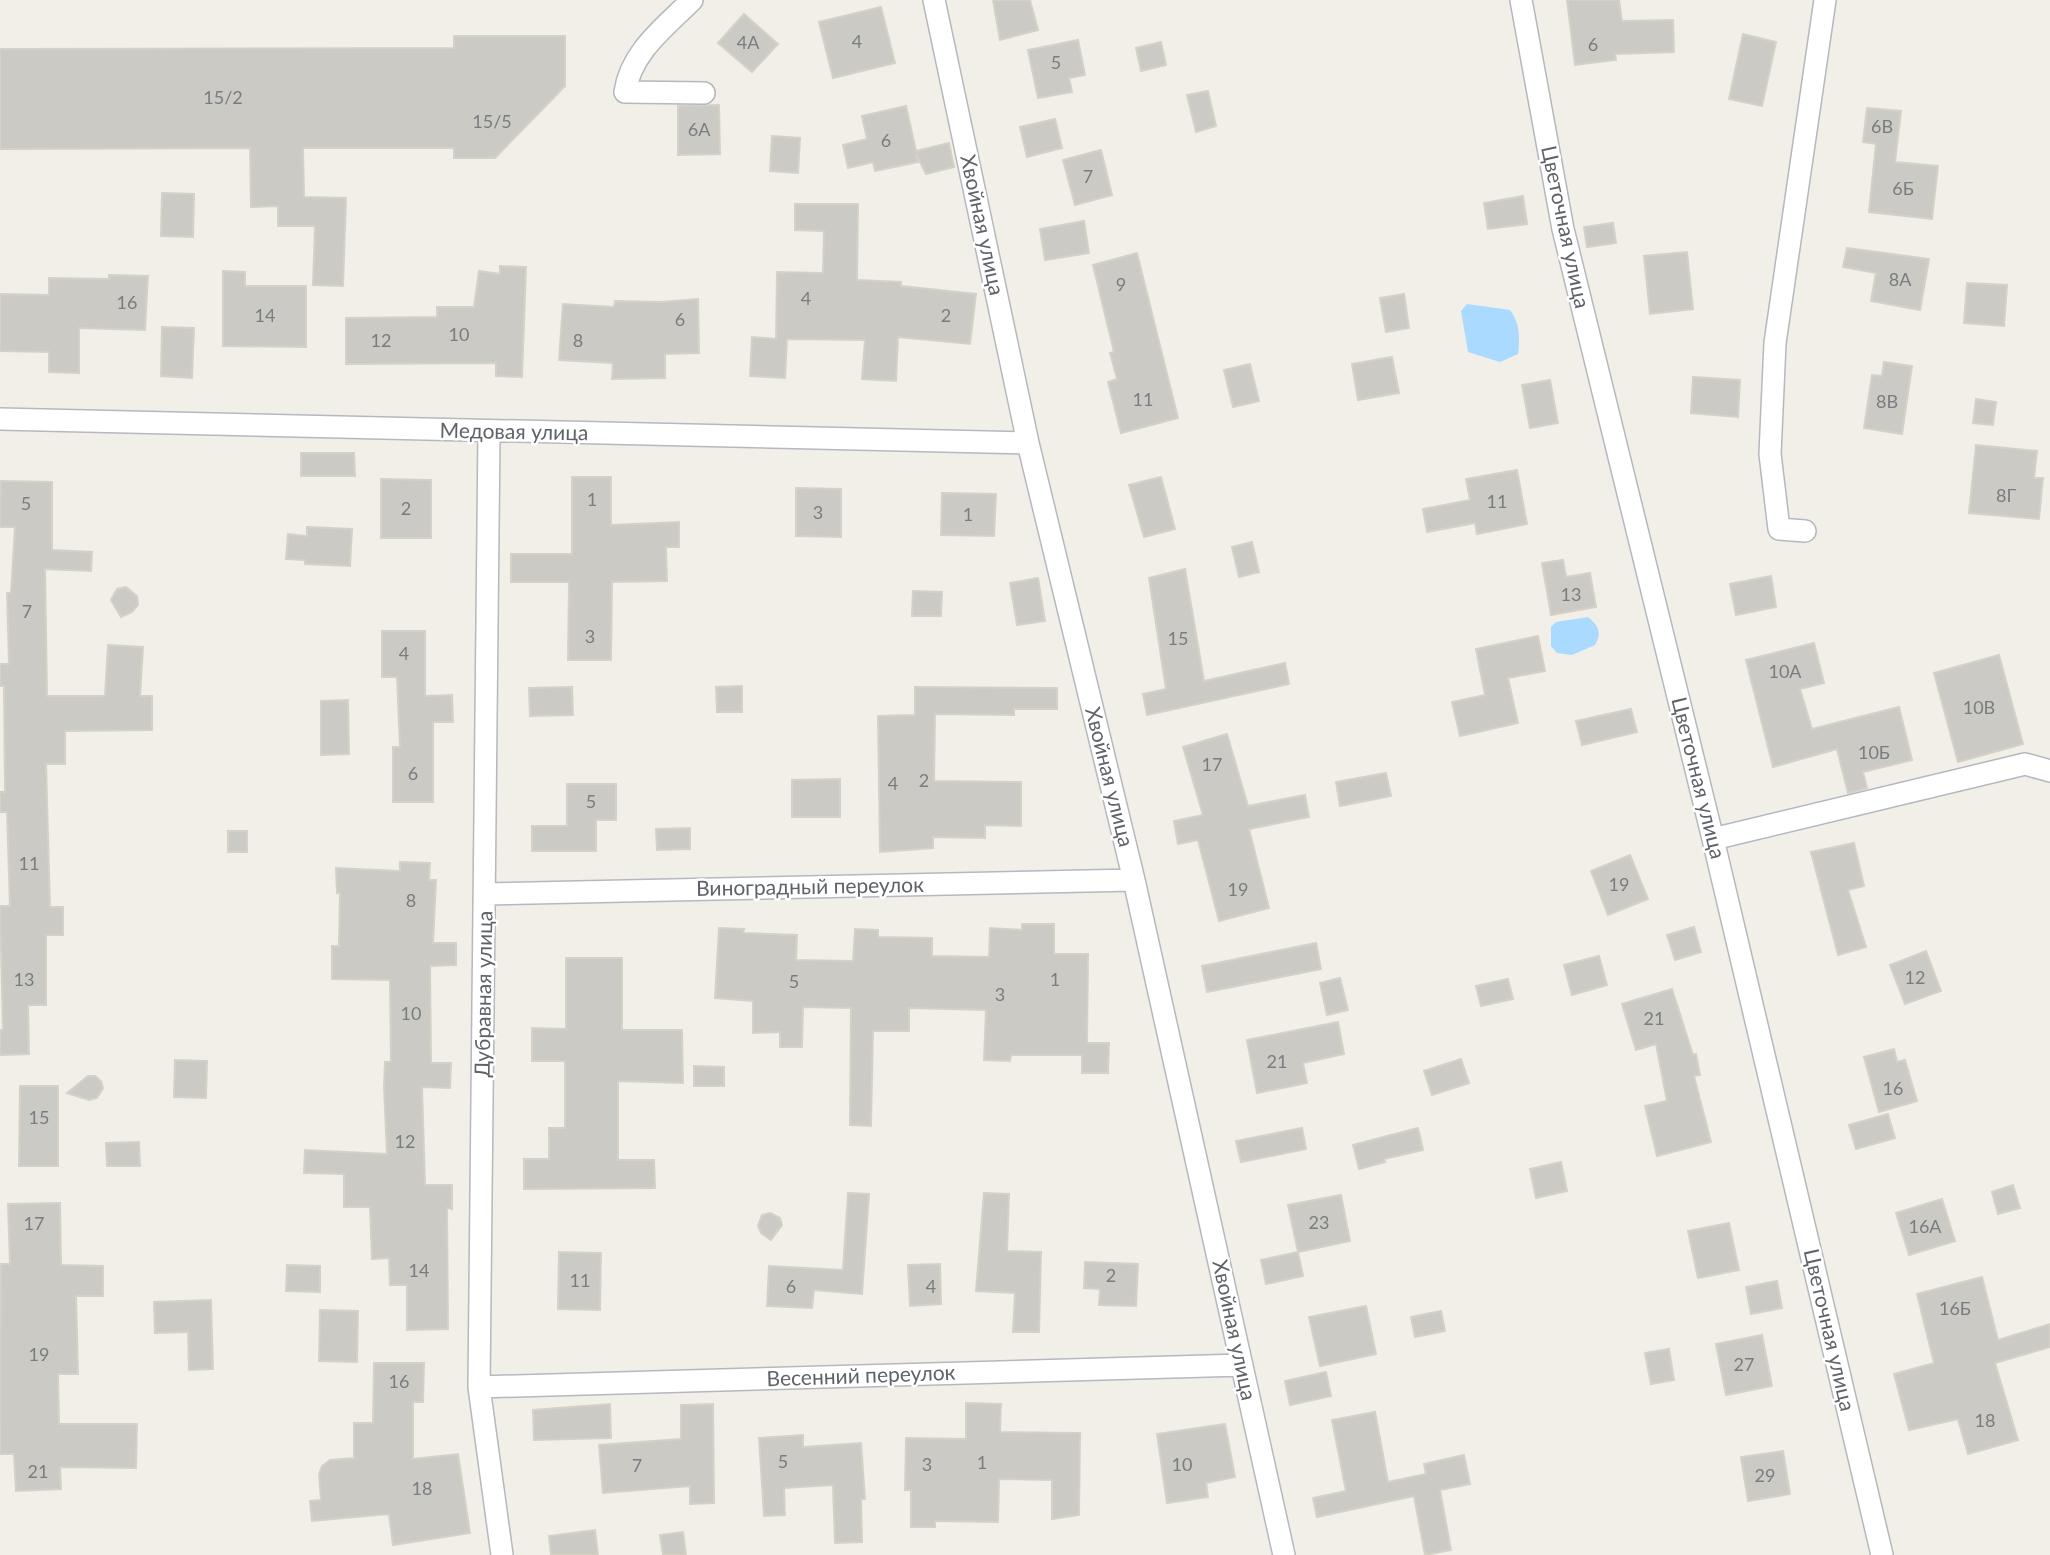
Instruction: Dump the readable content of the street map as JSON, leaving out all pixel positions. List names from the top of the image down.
{
  "streets": {
    "street": [
      "Хвойная улица",
      "Цветочная улица",
      "Медовая улица",
      "Виноградный переулок",
      "Дубравная улица",
      "Весенний переулок"
    ]
  },
  "crossings": [
    ["Хвойная улица", "Медовая улица"],
    ["Хвойная улица", "Виноградный переулок"],
    ["Хвойная улица", "Весенний переулок"],
    ["Медовая улица", "Дубравная улица"],
    ["Виноградный переулок", "Дубравная улица"],
    ["Дубравная улица", "Весенний переулок"]
  ],
  "house_numbers": [
    "4",
    "4А",
    "6",
    "5",
    "15/2",
    "15/5",
    "6В",
    "6А",
    "6",
    "7",
    "6Б",
    "8А",
    "9",
    "4",
    "16",
    "14",
    "2",
    "6",
    "10",
    "12",
    "8",
    "11",
    "8В",
    "8Г",
    "1",
    "11",
    "5",
    "2",
    "3",
    "1",
    "13",
    "7",
    "3",
    "15",
    "4",
    "10А",
    "10В",
    "10Б",
    "17",
    "6",
    "2",
    "4",
    "5",
    "11",
    "19",
    "19",
    "8",
    "12",
    "13",
    "1",
    "5",
    "3",
    "10",
    "21",
    "21",
    "16",
    "15",
    "12",
    "23",
    "17",
    "16А",
    "14",
    "2",
    "11",
    "6",
    "4",
    "16Б",
    "19",
    "27",
    "16",
    "18",
    "5",
    "1",
    "3",
    "10",
    "7",
    "21",
    "29",
    "18"
  ]
}
